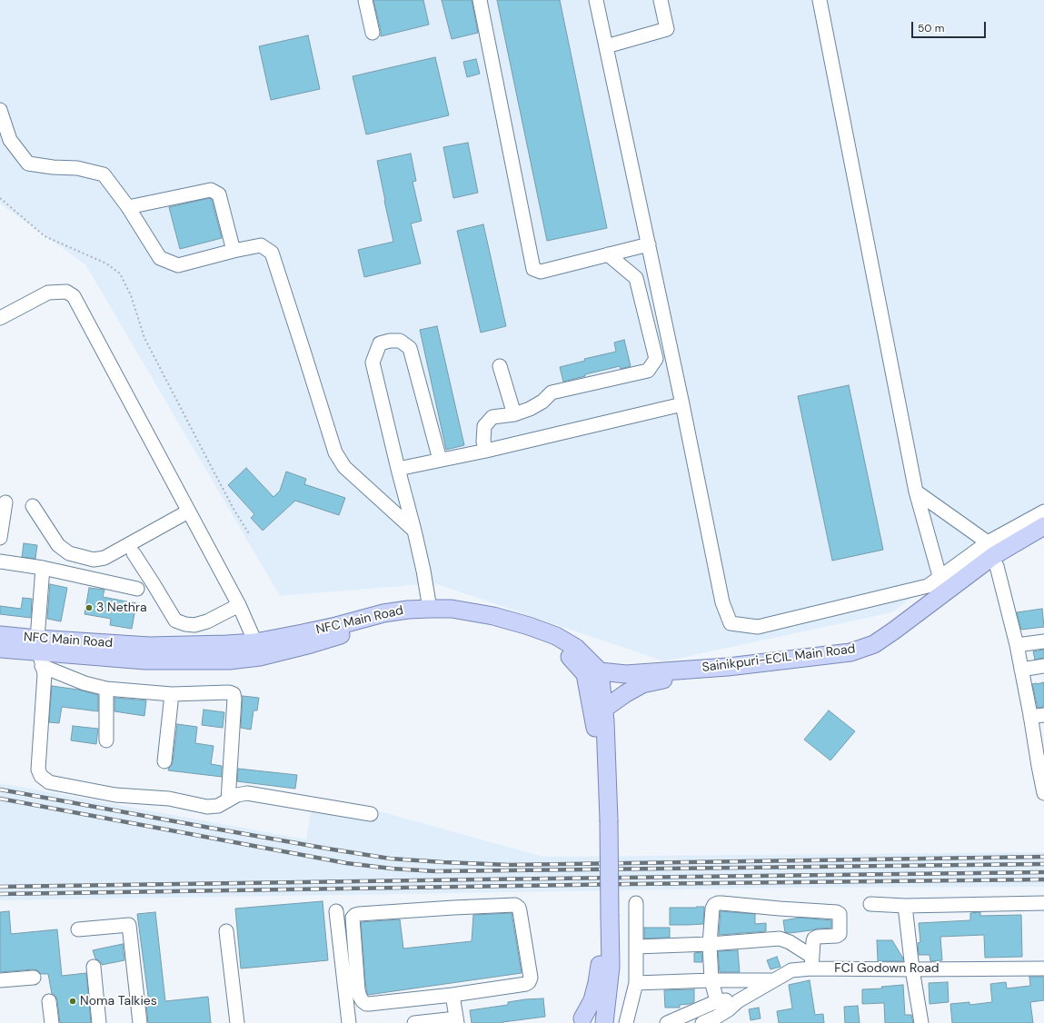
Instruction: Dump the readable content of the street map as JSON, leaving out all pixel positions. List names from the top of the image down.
{
  "streets": {
    "main road": ["NFC Main Road", "Sainikpuri-ECIL Main Road"],
    "street": ["FCI Godown Road"]
  },
  "crossings": [
    ["NFC Main Road", "Sainikpuri-ECIL Main Road"]
  ],
  "places": ["3 Nethra", "Noma Talkies"],
  "scale_bar": "50 m"
}
